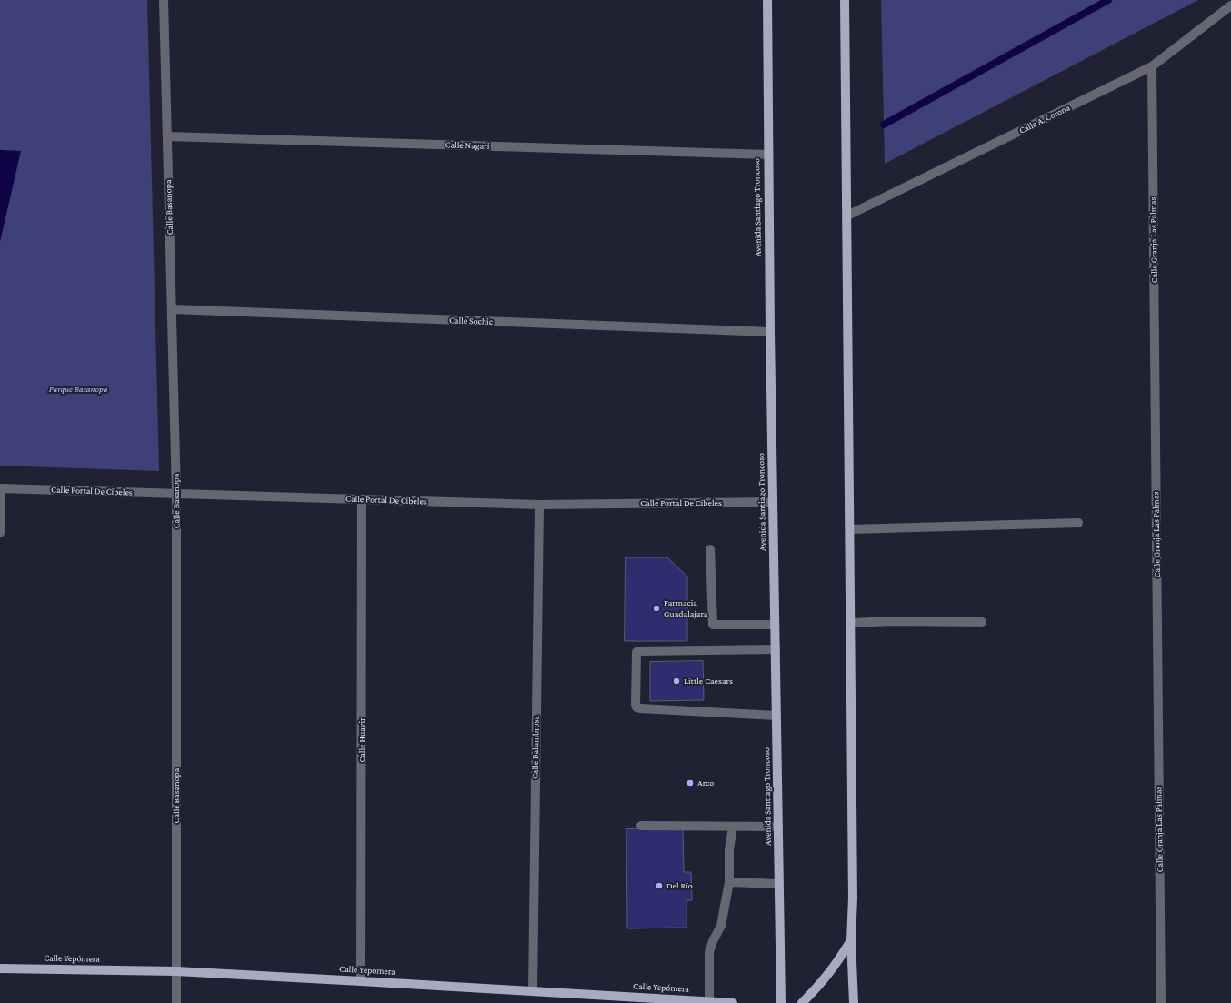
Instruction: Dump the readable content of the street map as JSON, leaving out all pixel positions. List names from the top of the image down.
{
  "streets": {
    "main road": ["Avenida Santiago Troncoso", "Calle Yepómera"],
    "street": [
      "Calle A. Corona",
      "Calle Nagari",
      "Calle Basanopa",
      "Calle Granja Las Palmas",
      "Calle Sochic",
      "Calle Portal De Cibeles",
      "Calle Huayir",
      "Calle Balumbrosa"
    ]
  },
  "crossings": [
    ["Calle A. Corona", "Calle Granja Las Palmas"],
    ["Calle Nagari", "Calle Basanopa"],
    ["Calle Nagari", "Avenida Santiago Troncoso"],
    ["Calle Basanopa", "Calle Sochic"],
    ["Calle Basanopa", "Calle Portal De Cibeles"],
    ["Calle Basanopa", "Calle Yepómera"],
    ["Avenida Santiago Troncoso", "Calle Sochic"],
    ["Avenida Santiago Troncoso", "Calle Portal De Cibeles"],
    ["Calle Portal De Cibeles", "Calle Huayir"],
    ["Calle Portal De Cibeles", "Calle Balumbrosa"],
    ["Calle Huayir", "Calle Yepómera"],
    ["Calle Balumbrosa", "Calle Yepómera"]
  ],
  "parks": ["Parque Basanopa"],
  "places": [
    "Farmacia Guadalajara",
    "Little Caesars",
    "Arco",
    "Del Río"
  ]
}
